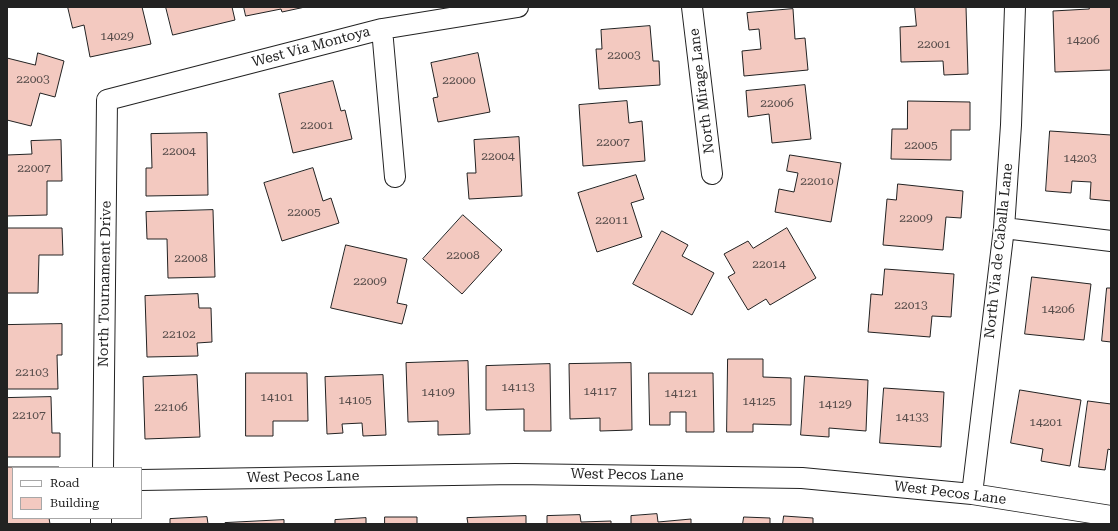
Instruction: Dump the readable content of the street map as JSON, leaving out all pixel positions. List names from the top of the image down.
{
  "streets": {
    "street": [
      "West Via Montoya",
      "North Mirage Lane",
      "North Via de Caballa Lane",
      "North Tournament Drive",
      "West Pecos Lane"
    ]
  },
  "crossings": [
    ["West Via Montoya", "North Tournament Drive"],
    ["North Via de Caballa Lane", "West Pecos Lane"]
  ],
  "house_numbers": [
    "14029",
    "14206",
    "22001",
    "22003",
    "22003",
    "22000",
    "22006",
    "22001",
    "22007",
    "22005",
    "22004",
    "22004",
    "14203",
    "22007",
    "22010",
    "22005",
    "22009",
    "22011",
    "22008",
    "22008",
    "22014",
    "22009",
    "22013",
    "14206",
    "22102",
    "22103",
    "14113",
    "14117",
    "14109",
    "14121",
    "14101",
    "14105",
    "14125",
    "14129",
    "22106",
    "22107",
    "14133",
    "14201"
  ],
  "legend": ["Road", "Building"]
}
